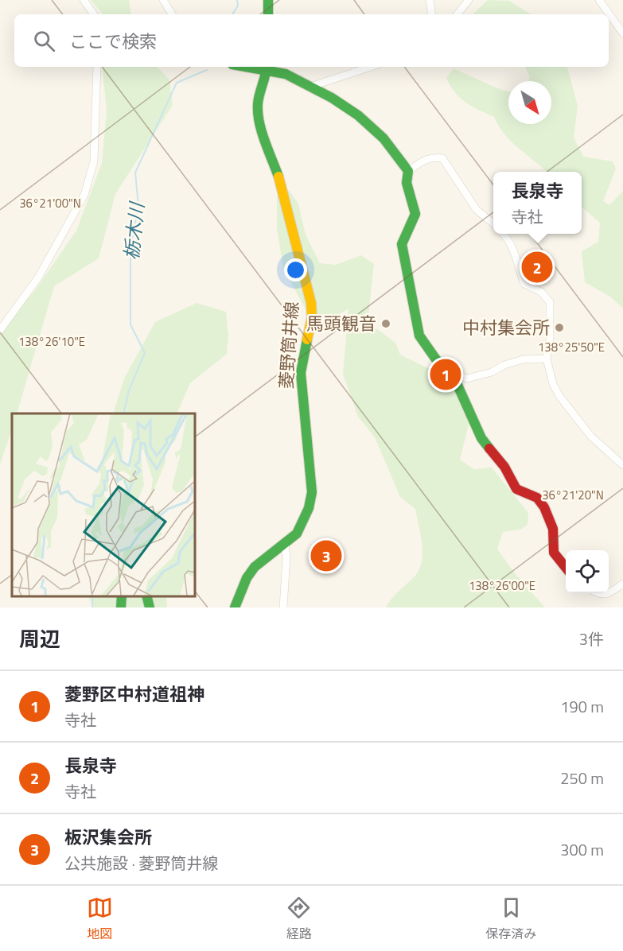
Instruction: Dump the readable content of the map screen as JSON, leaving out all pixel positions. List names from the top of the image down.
{
  "streets": {
    "street": ["菱野筒井線"]
  },
  "water": ["栃木川"],
  "places": ["馬頭観音", "中村集会所"],
  "north": "bottom right",
  "page": {
    "search": "ここで検索",
    "popup": ["長泉寺", "寺社"],
    "pins": ["2", "1", "3"],
    "heading": ["周辺", "3件"],
    "list": [
      {
        "mark": "1",
        "name": "菱野区中村道祖神",
        "note": "寺社",
        "value": "190 m"
      },
      {
        "mark": "2",
        "name": "長泉寺",
        "note": "寺社",
        "value": "250 m"
      },
      {
        "mark": "3",
        "name": "板沢集会所",
        "note": "公共施設 · 菱野筒井線",
        "value": "300 m"
      }
    ],
    "nav": ["地図", "経路", "保存済み"]
  },
  "coordinates": [
    "36°21'00\"N",
    "138°26'10\"E",
    "138°25'50\"E",
    "36°21'20\"N",
    "138°26'00\"E"
  ]
}
